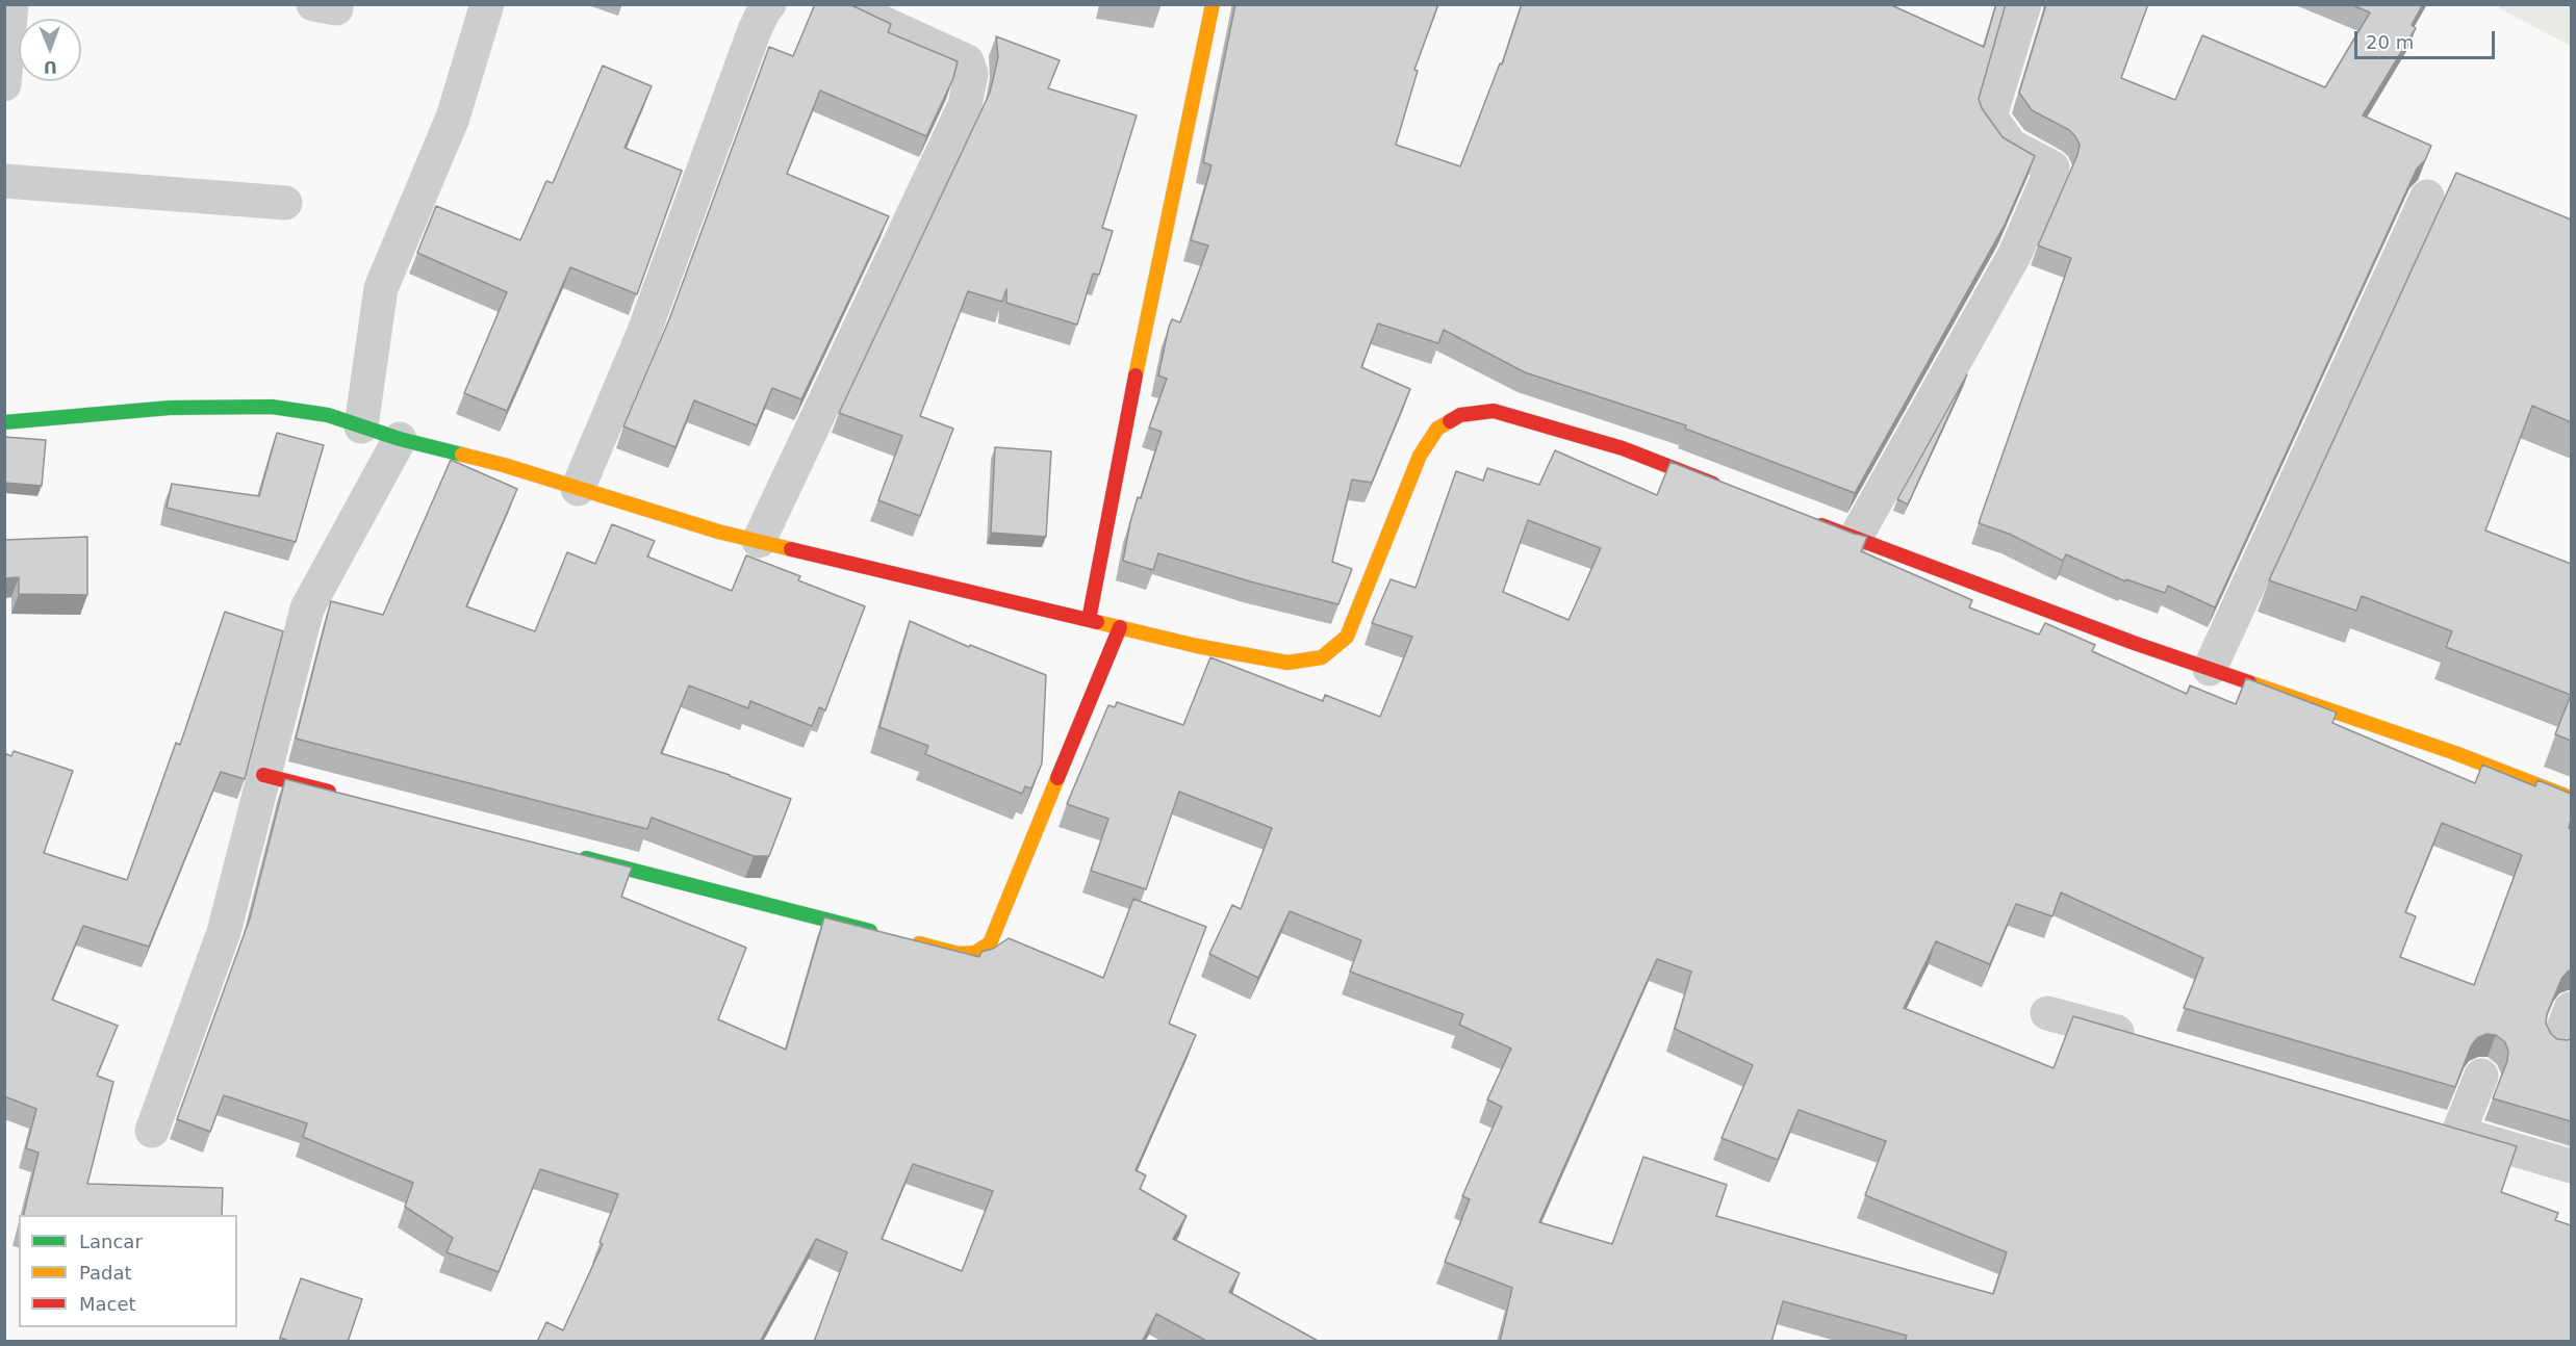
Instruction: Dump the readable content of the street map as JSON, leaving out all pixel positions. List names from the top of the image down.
{
  "legend": ["Lancar", "Padat", "Macet"],
  "scale_bar": "20 m",
  "north": "bottom"
}
